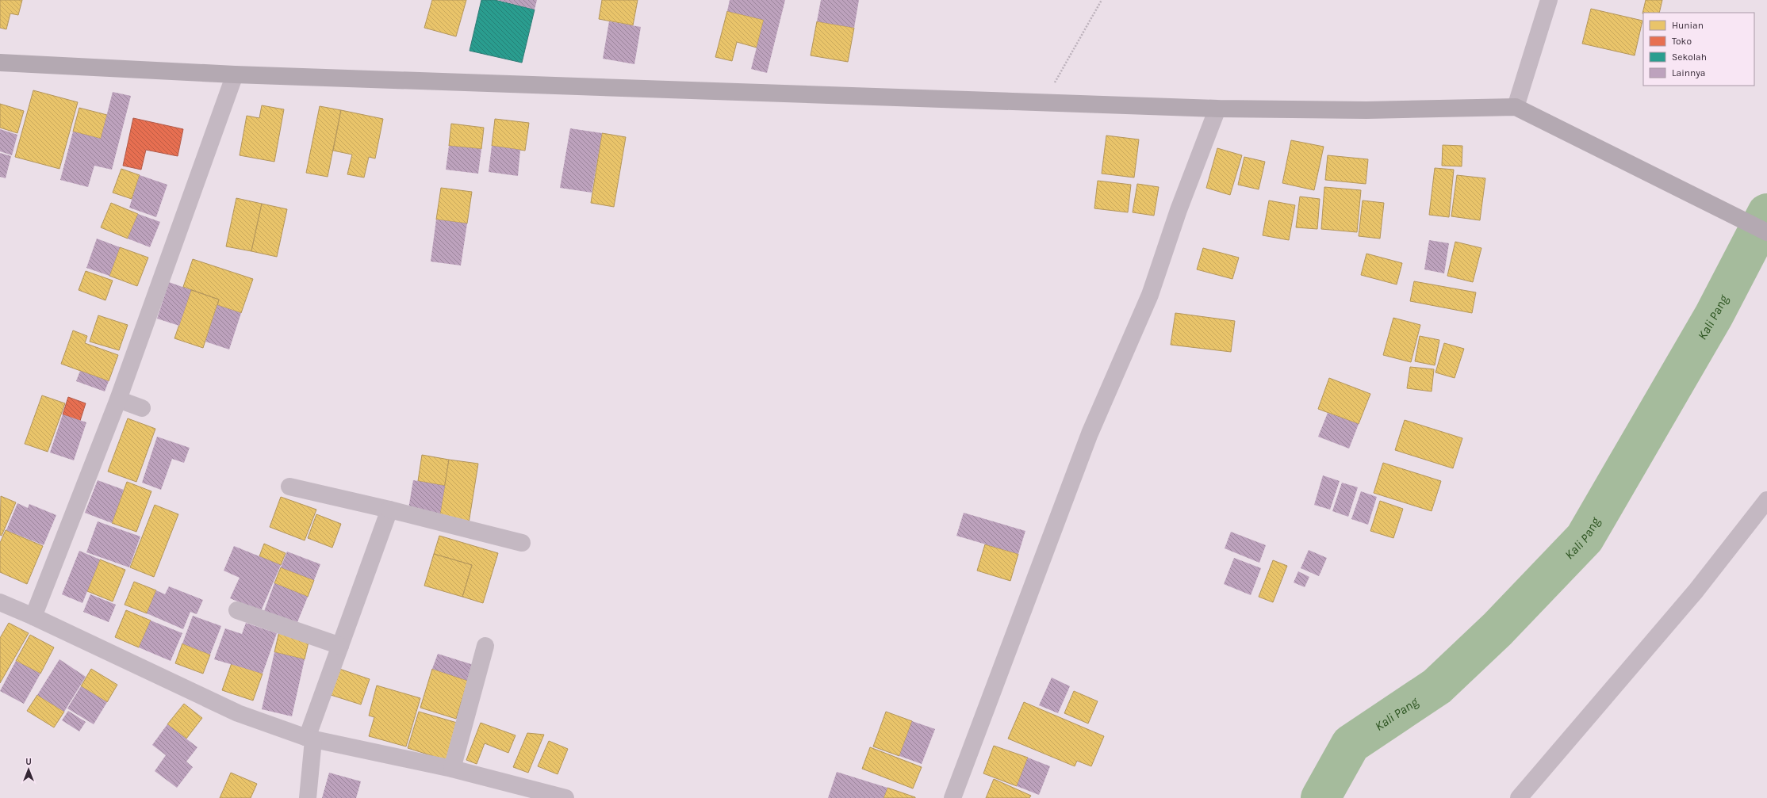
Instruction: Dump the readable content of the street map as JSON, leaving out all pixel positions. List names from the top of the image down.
{
  "water": ["Kali Pang"],
  "legend": [
    "Hunian",
    "Toko",
    "Sekolah",
    "Lainnya"
  ],
  "north": "top"
}
